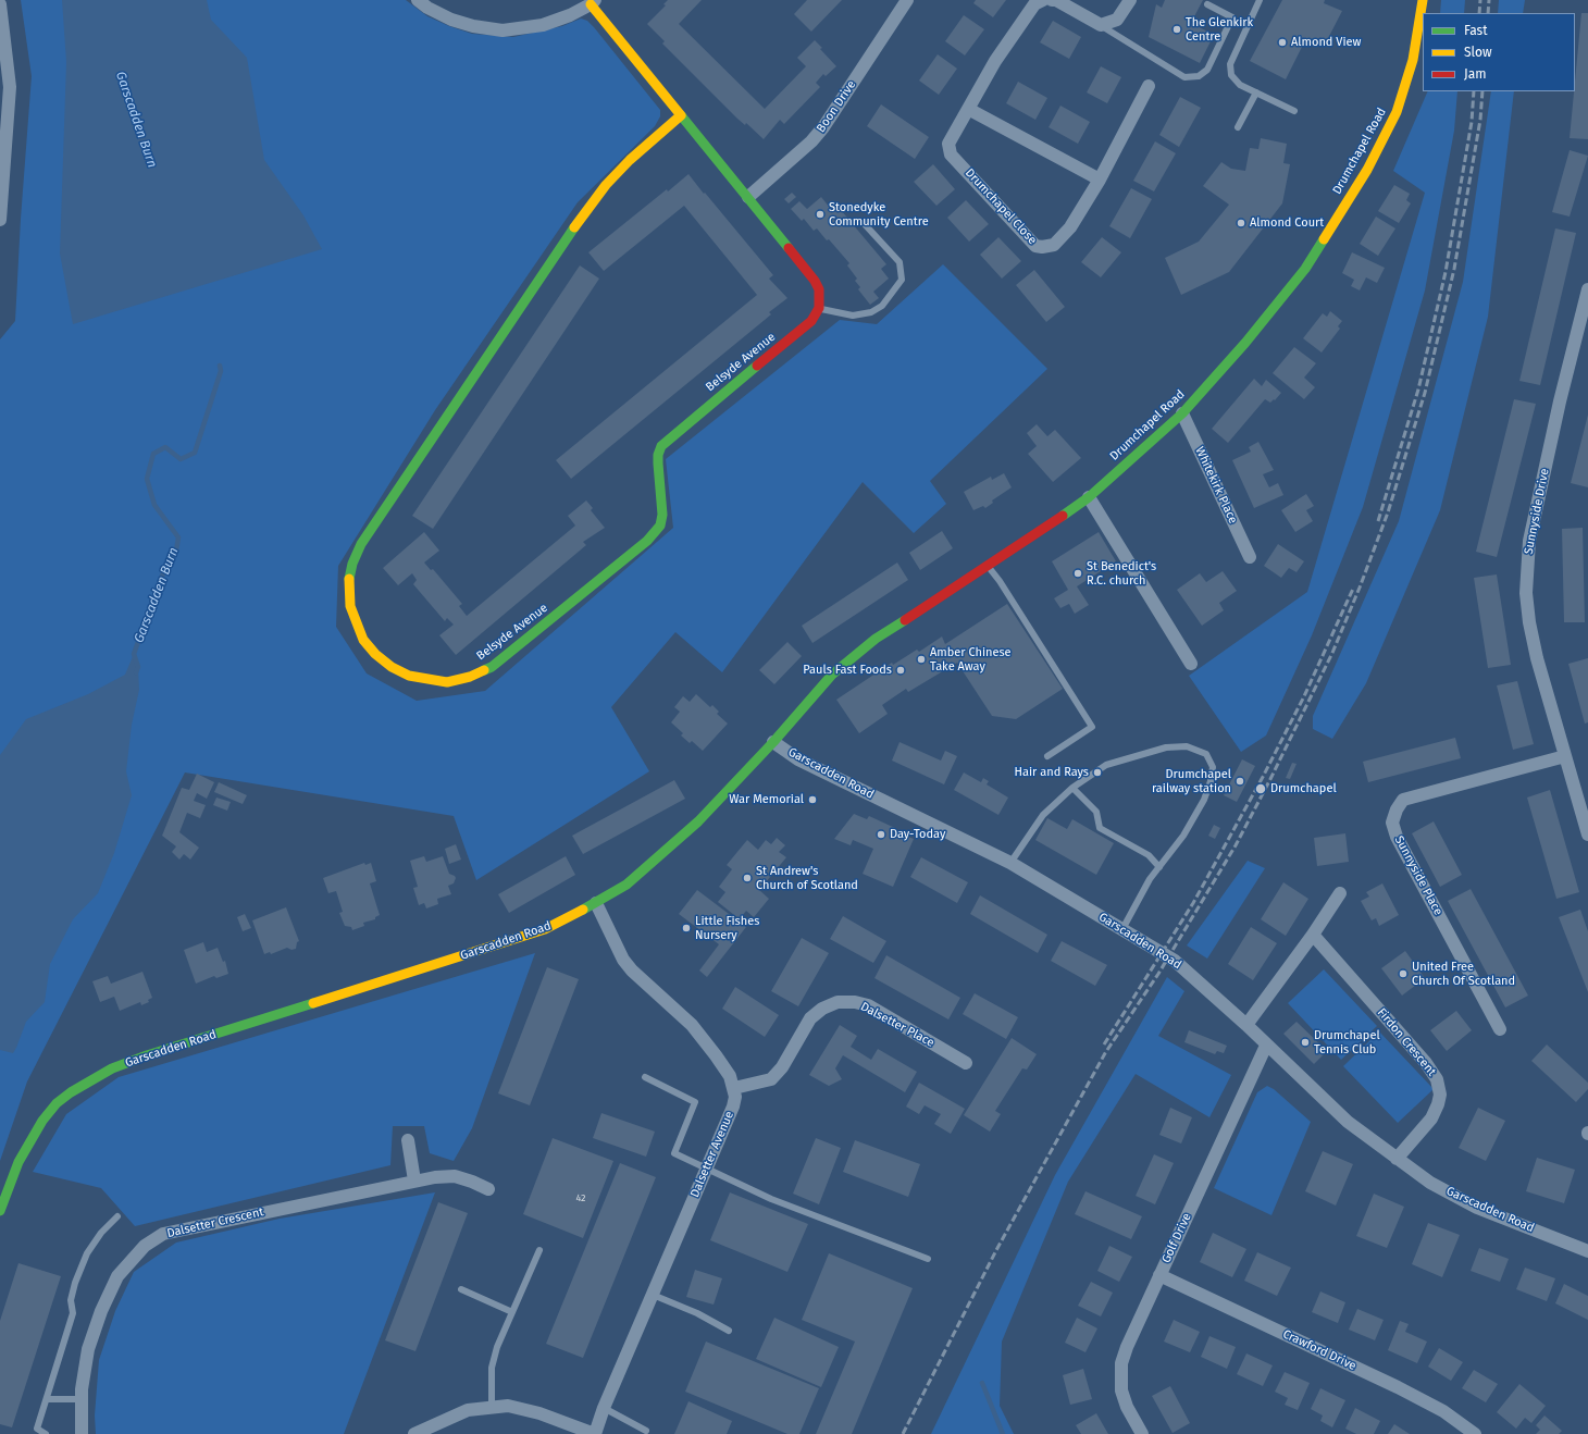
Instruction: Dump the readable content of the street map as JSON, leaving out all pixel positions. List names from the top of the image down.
{
  "streets": {
    "street": [
      "Boon Drive",
      "Drumchapel Road",
      "Drumchapel Close",
      "Belsyde Avenue",
      "Whitekirk Place",
      "Sunnyside Drive",
      "Garscadden Road",
      "Sunnyside Place",
      "Dalsetter Place",
      "Firdon Crescent",
      "Dalsetter Avenue",
      "Dalsetter Crescent",
      "Golf Drive",
      "Crawford Drive"
    ]
  },
  "crossings": [
    ["Drumchapel Road", "Whitekirk Place"],
    ["Drumchapel Road", "Garscadden Road"],
    ["Sunnyside Drive", "Sunnyside Place"],
    ["Garscadden Road", "Firdon Crescent"],
    ["Garscadden Road", "Golf Drive"],
    ["Dalsetter Place", "Dalsetter Avenue"],
    ["Golf Drive", "Crawford Drive"]
  ],
  "water": ["Garscadden Burn"],
  "places": [
    "The Glenkirk Centre",
    "Almond View",
    "Stonedyke Community Centre",
    "Almond Court",
    "St Benedict's R.C. church",
    "Amber Chinese Take Away",
    "Pauls Fast Foods",
    "Hair and Rays",
    "Drumchapel railway station",
    "Drumchapel",
    "War Memorial",
    "Day-Today",
    "St Andrew's Church of Scotland",
    "Little Fishes Nursery",
    "United Free Church Of Scotland",
    "Drumchapel Tennis Club"
  ],
  "house_numbers": ["42"],
  "legend": ["Fast", "Slow", "Jam"]
}
